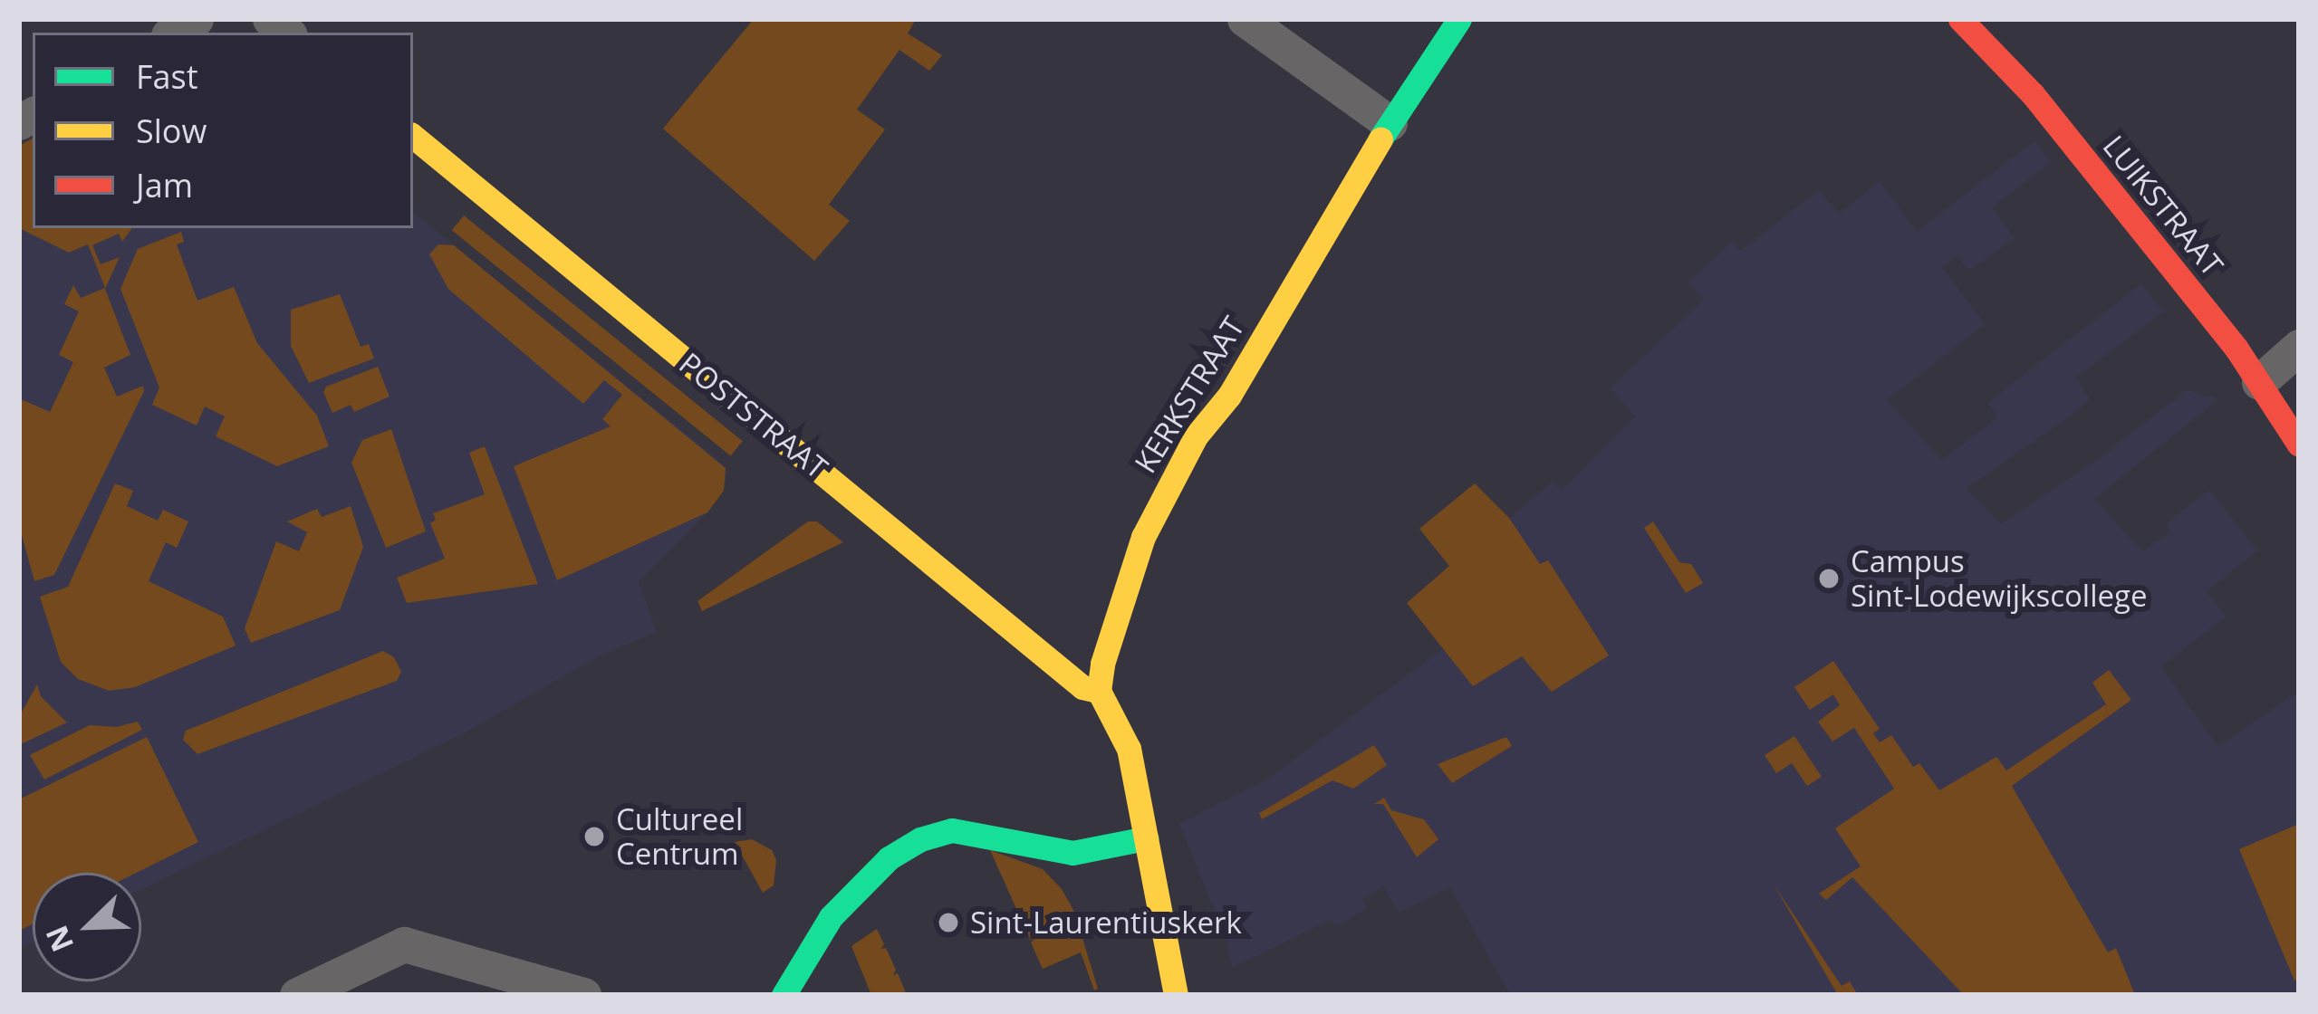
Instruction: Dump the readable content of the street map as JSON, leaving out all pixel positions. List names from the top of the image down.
{
  "streets": {
    "street": ["LUIKSTRAAT", "KERKSTRAAT", "POSTSTRAAT"]
  },
  "crossings": [
    ["KERKSTRAAT", "POSTSTRAAT"]
  ],
  "places": ["Campus Sint-Lodewijkscollege", "Cultureel Centrum", "Sint-Laurentiuskerk"],
  "legend": ["Fast", "Slow", "Jam"],
  "north": "bottom left"
}
